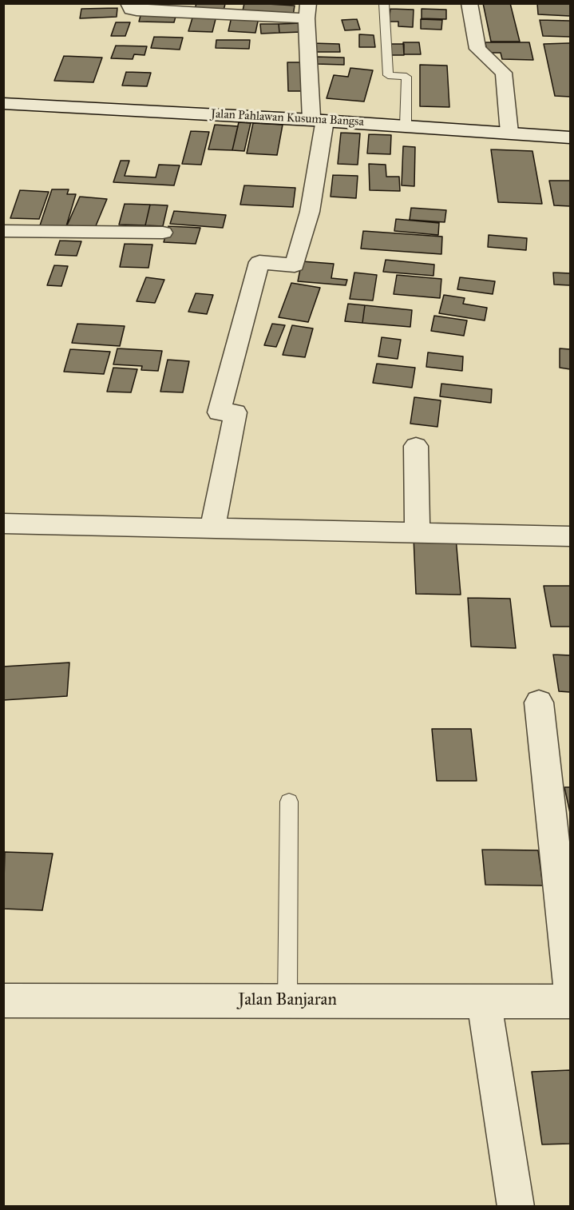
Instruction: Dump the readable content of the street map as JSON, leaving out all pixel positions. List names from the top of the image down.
{
  "streets": {
    "street": ["Jalan Pahlawan Kusuma Bangsa", "Jalan Banjaran"]
  }
}
